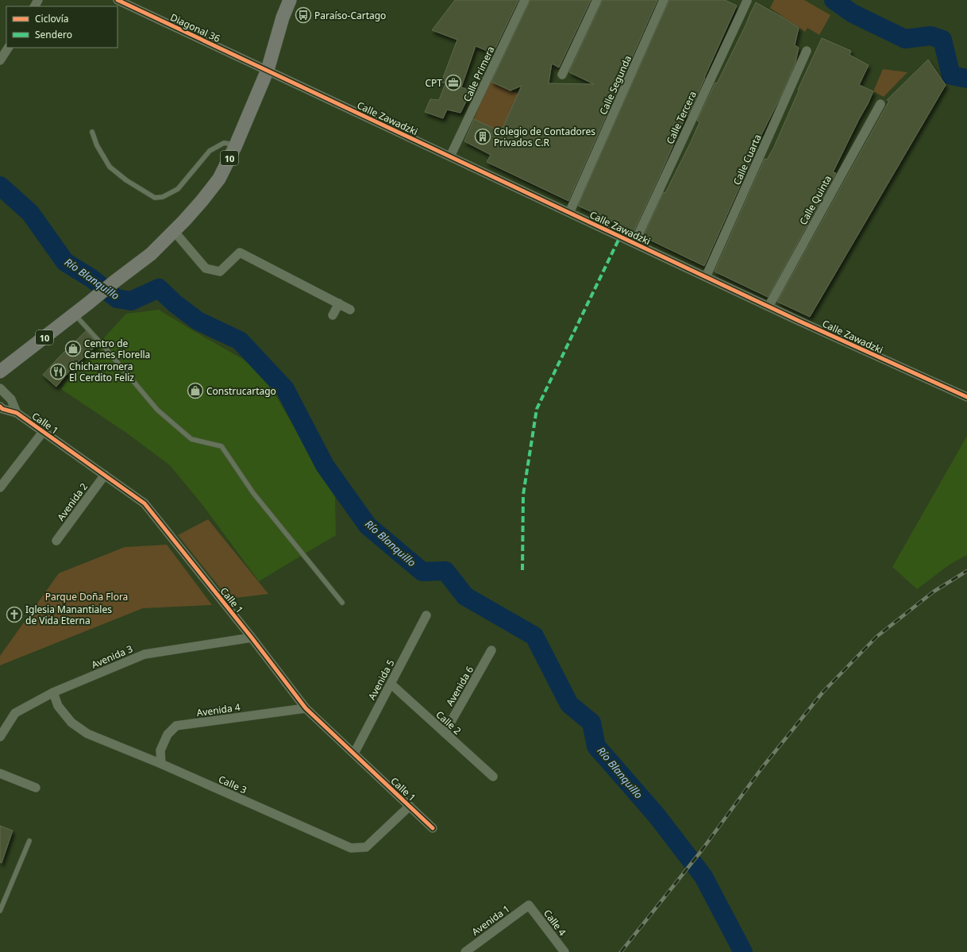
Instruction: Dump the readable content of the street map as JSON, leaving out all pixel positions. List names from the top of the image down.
{
  "streets": {
    "main road": ["10"],
    "street": [
      "Diagonal 36",
      "Calle Primera",
      "Calle Segunda",
      "Calle Tercera",
      "Calle Zawadzki",
      "Calle Cuarta",
      "Calle Quinta",
      "Calle 1",
      "Avenida 2",
      "Avenida 3",
      "Avenida 5",
      "Avenida 6",
      "Avenida 4",
      "Calle 2",
      "Calle 3",
      "Avenida 1",
      "Calle 4"
    ]
  },
  "crossings": [
    ["Diagonal 36", "Calle Zawadzki"],
    ["Diagonal 36", "10"],
    ["Calle Primera", "Calle Zawadzki"],
    ["Calle Segunda", "Calle Zawadzki"],
    ["Calle Tercera", "Calle Zawadzki"],
    ["Calle Zawadzki", "10"],
    ["Calle Zawadzki", "Calle Cuarta"],
    ["Calle Zawadzki", "Calle Quinta"],
    ["Calle 1", "Avenida 2"],
    ["Calle 1", "Avenida 3"],
    ["Calle 1", "Avenida 5"],
    ["Calle 1", "Avenida 4"],
    ["Calle 1", "Calle 3"],
    ["Avenida 3", "Calle 3"],
    ["Avenida 5", "Calle 2"],
    ["Avenida 6", "Calle 2"],
    ["Avenida 4", "Calle 3"],
    ["Avenida 1", "Calle 4"]
  ],
  "water": ["Río Blanquillo"],
  "parks": ["Parque Doña Flora"],
  "places": {
    "bus stop": ["Paraíso-Cartago"],
    "office": ["CPT"],
    "building": ["Colegio de Contadores Privados C.R"],
    "shop": ["Centro de Carnes Florella", "Construcartago"],
    "restaurant": ["Chicharronera El Cerdito Feliz"],
    "church": ["Iglesia Manantiales de Vida Eterna"]
  },
  "legend": ["Ciclovía", "Sendero"]
}
